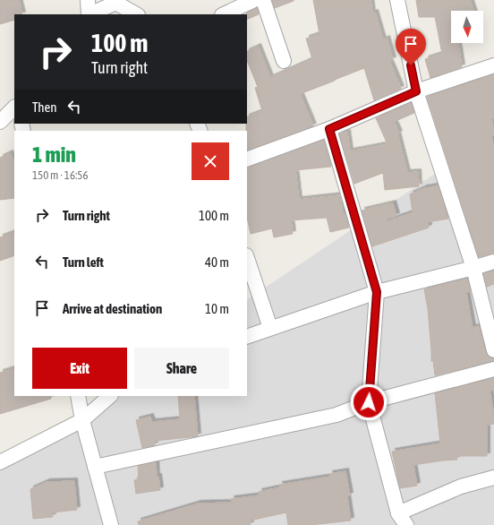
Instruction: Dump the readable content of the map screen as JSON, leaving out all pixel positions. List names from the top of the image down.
{
  "north": "bottom",
  "page": {
    "turn": ["100 m", "Turn right"],
    "then": "Then",
    "heading": ["1 min", "150 m · 16:56"],
    "list": [
      {
        "name": "Turn right",
        "value": "100 m"
      },
      {
        "name": "Turn left",
        "value": "40 m"
      },
      {
        "name": "Arrive at destination",
        "value": "10 m"
      }
    ],
    "buttons": ["Exit", "Share"]
  }
}
